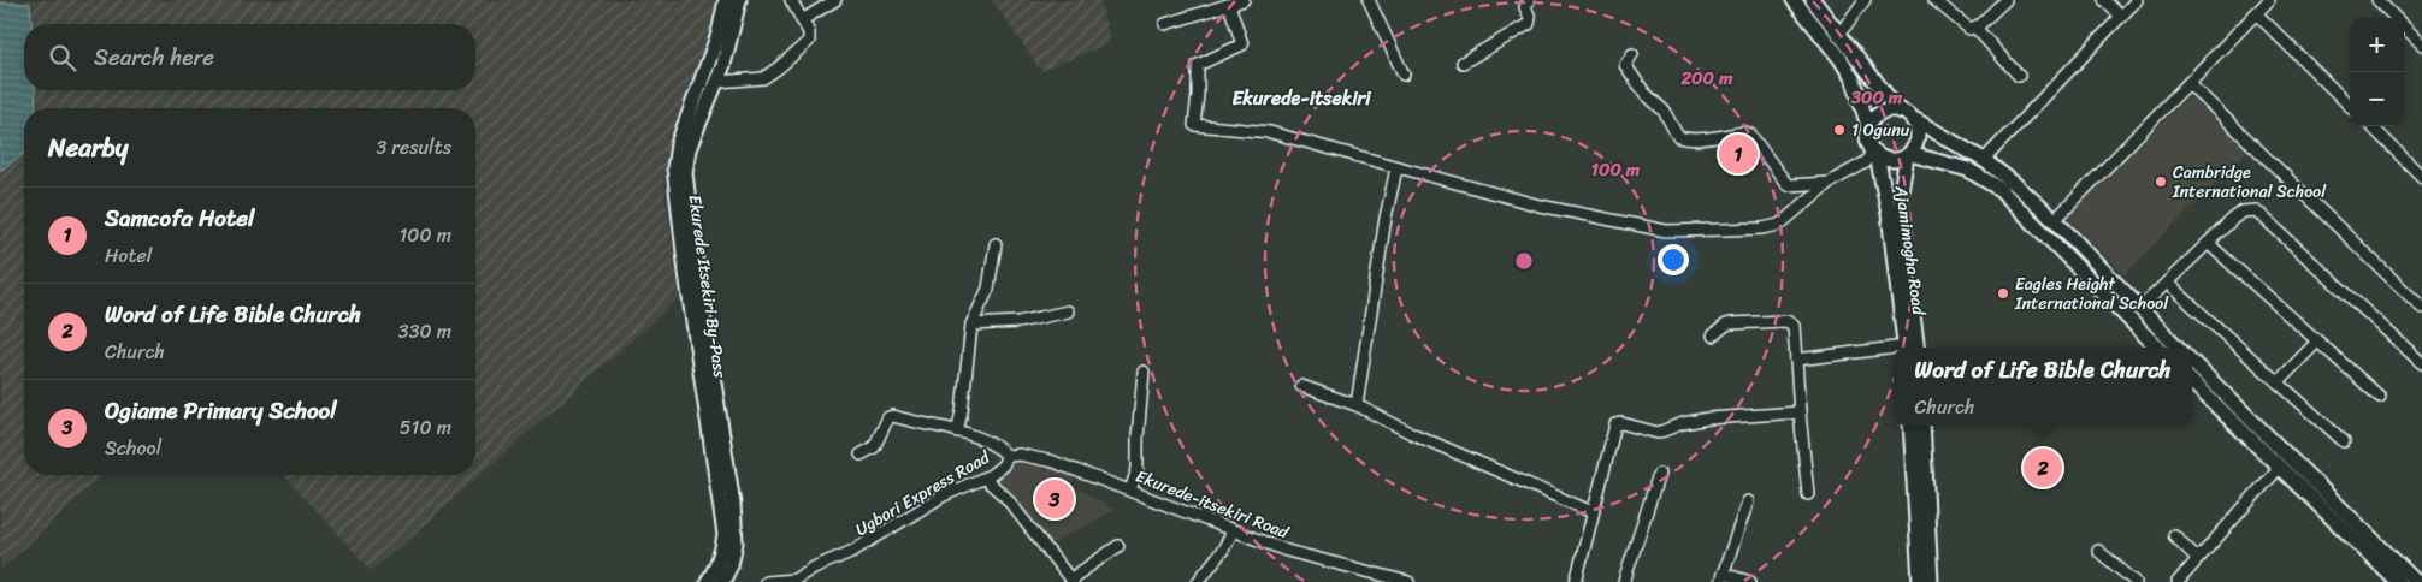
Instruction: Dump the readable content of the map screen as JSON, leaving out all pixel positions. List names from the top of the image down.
{
  "streets": {
    "main road": ["Ajamimogha Road", "Ekurede Itsekiri By-Pass"],
    "street": ["Ugbori Express Road", "Ekurede-itsekiri Road"]
  },
  "crossings": [
    ["Ugbori Express Road", "Ekurede-itsekiri Road"]
  ],
  "districts": ["Ekurede-itsekiri"],
  "places": ["1 Ogunu", "Cambridge International School", "Eagles Height International School"],
  "page": {
    "map_buttons": ["+", "−"],
    "search": "Search here",
    "heading": ["Nearby", "3 results"],
    "pins": ["1", "2", "3"],
    "list": [
      {
        "mark": "1",
        "name": "Samcofa Hotel",
        "note": "Hotel",
        "value": "100 m"
      },
      {
        "mark": "2",
        "name": "Word of Life Bible Church",
        "note": "Church",
        "value": "330 m"
      },
      {
        "mark": "3",
        "name": "Ogiame Primary School",
        "note": "School",
        "value": "510 m"
      }
    ],
    "popup": ["Word of Life Bible Church", "Church"]
  },
  "rings": ["200 m", "300 m", "100 m"]
}
